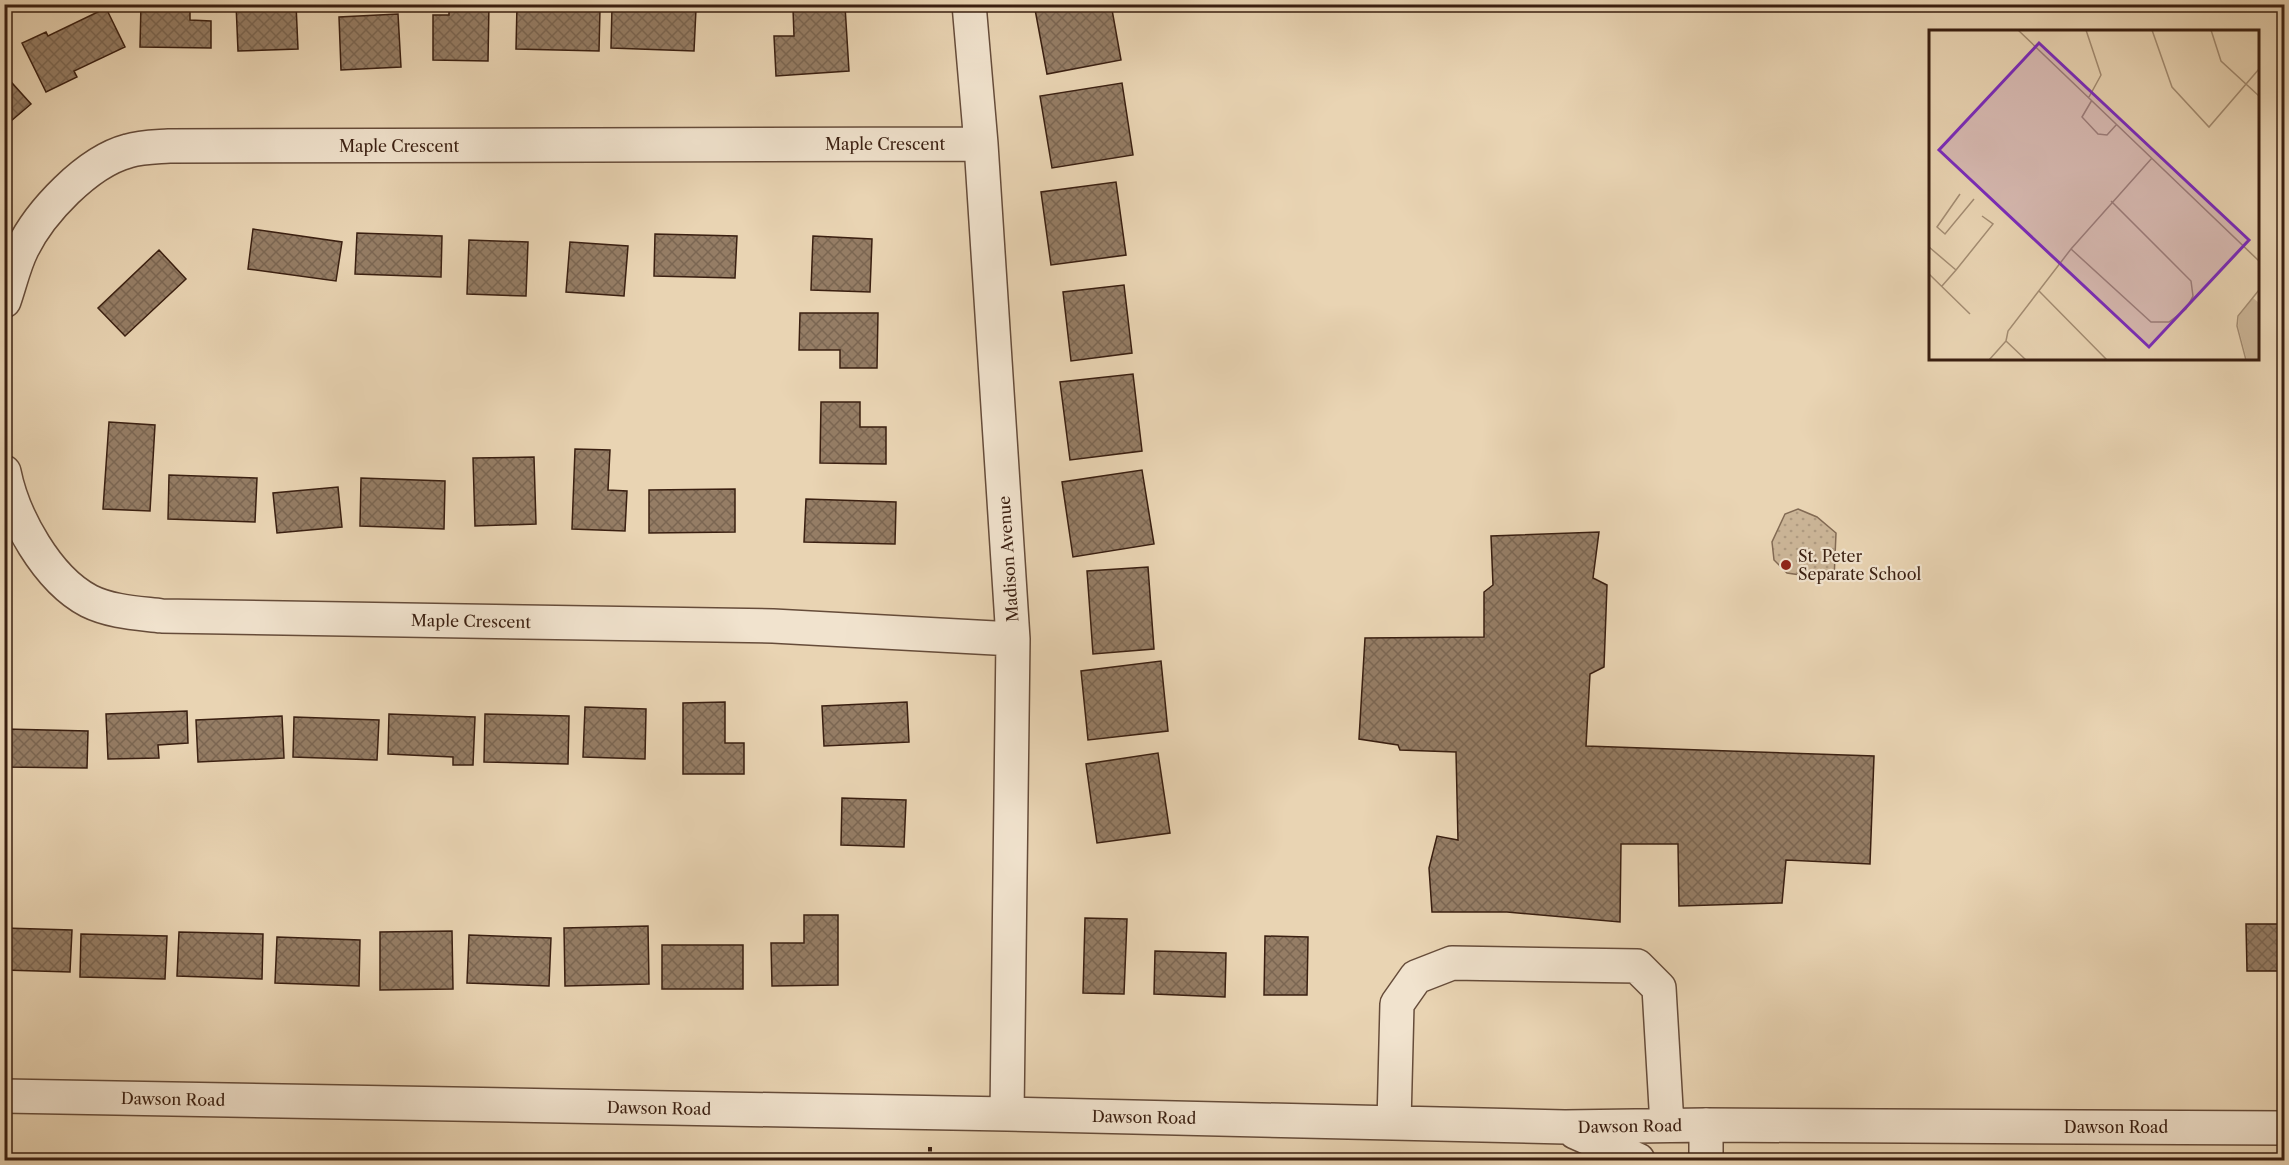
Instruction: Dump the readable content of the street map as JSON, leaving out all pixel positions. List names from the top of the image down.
{
  "streets": {
    "street": ["Maple Crescent", "Madison Avenue", "Dawson Road"]
  },
  "crossings": [
    ["Maple Crescent", "Madison Avenue"],
    ["Madison Avenue", "Dawson Road"]
  ],
  "places": ["St. Peter Separate School"]
}
